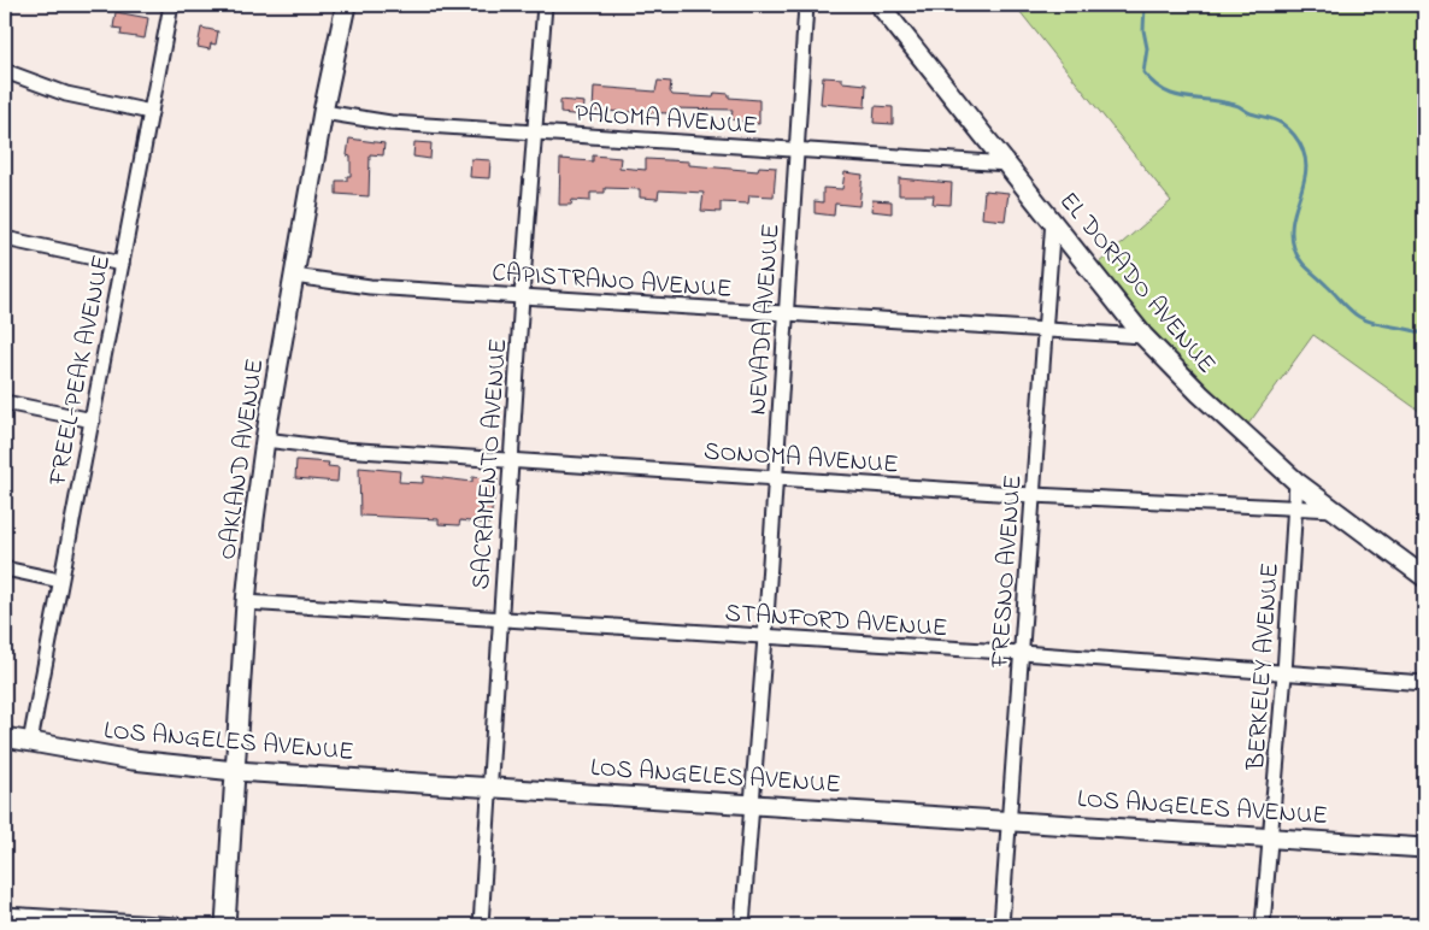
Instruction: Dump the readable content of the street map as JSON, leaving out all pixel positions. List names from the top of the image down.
{
  "streets": {
    "street": [
      "PALOMA AVENUE",
      "CAPISTRANO AVENUE",
      "EL DORADO AVENUE",
      "NEVADA AVENUE",
      "FREEL-PEAK AVENUE",
      "SONOMA AVENUE",
      "OAKLAND AVENUE",
      "SACRAMENTO AVENUE",
      "FRESNO AVENUE",
      "STANFORD AVENUE",
      "BERKELEY AVENUE",
      "LOS ANGELES AVENUE"
    ]
  },
  "crossings": [
    ["PALOMA AVENUE", "EL DORADO AVENUE"],
    ["PALOMA AVENUE", "NEVADA AVENUE"],
    ["PALOMA AVENUE", "OAKLAND AVENUE"],
    ["PALOMA AVENUE", "SACRAMENTO AVENUE"],
    ["CAPISTRANO AVENUE", "EL DORADO AVENUE"],
    ["CAPISTRANO AVENUE", "NEVADA AVENUE"],
    ["CAPISTRANO AVENUE", "OAKLAND AVENUE"],
    ["CAPISTRANO AVENUE", "SACRAMENTO AVENUE"],
    ["CAPISTRANO AVENUE", "FRESNO AVENUE"],
    ["EL DORADO AVENUE", "SONOMA AVENUE"],
    ["EL DORADO AVENUE", "FRESNO AVENUE"],
    ["EL DORADO AVENUE", "BERKELEY AVENUE"],
    ["NEVADA AVENUE", "SONOMA AVENUE"],
    ["NEVADA AVENUE", "STANFORD AVENUE"],
    ["NEVADA AVENUE", "LOS ANGELES AVENUE"],
    ["FREEL-PEAK AVENUE", "LOS ANGELES AVENUE"],
    ["SONOMA AVENUE", "OAKLAND AVENUE"],
    ["SONOMA AVENUE", "SACRAMENTO AVENUE"],
    ["SONOMA AVENUE", "FRESNO AVENUE"],
    ["SONOMA AVENUE", "BERKELEY AVENUE"],
    ["OAKLAND AVENUE", "STANFORD AVENUE"],
    ["OAKLAND AVENUE", "LOS ANGELES AVENUE"],
    ["SACRAMENTO AVENUE", "STANFORD AVENUE"],
    ["SACRAMENTO AVENUE", "LOS ANGELES AVENUE"],
    ["FRESNO AVENUE", "STANFORD AVENUE"],
    ["FRESNO AVENUE", "LOS ANGELES AVENUE"],
    ["STANFORD AVENUE", "BERKELEY AVENUE"],
    ["BERKELEY AVENUE", "LOS ANGELES AVENUE"]
  ]
}
